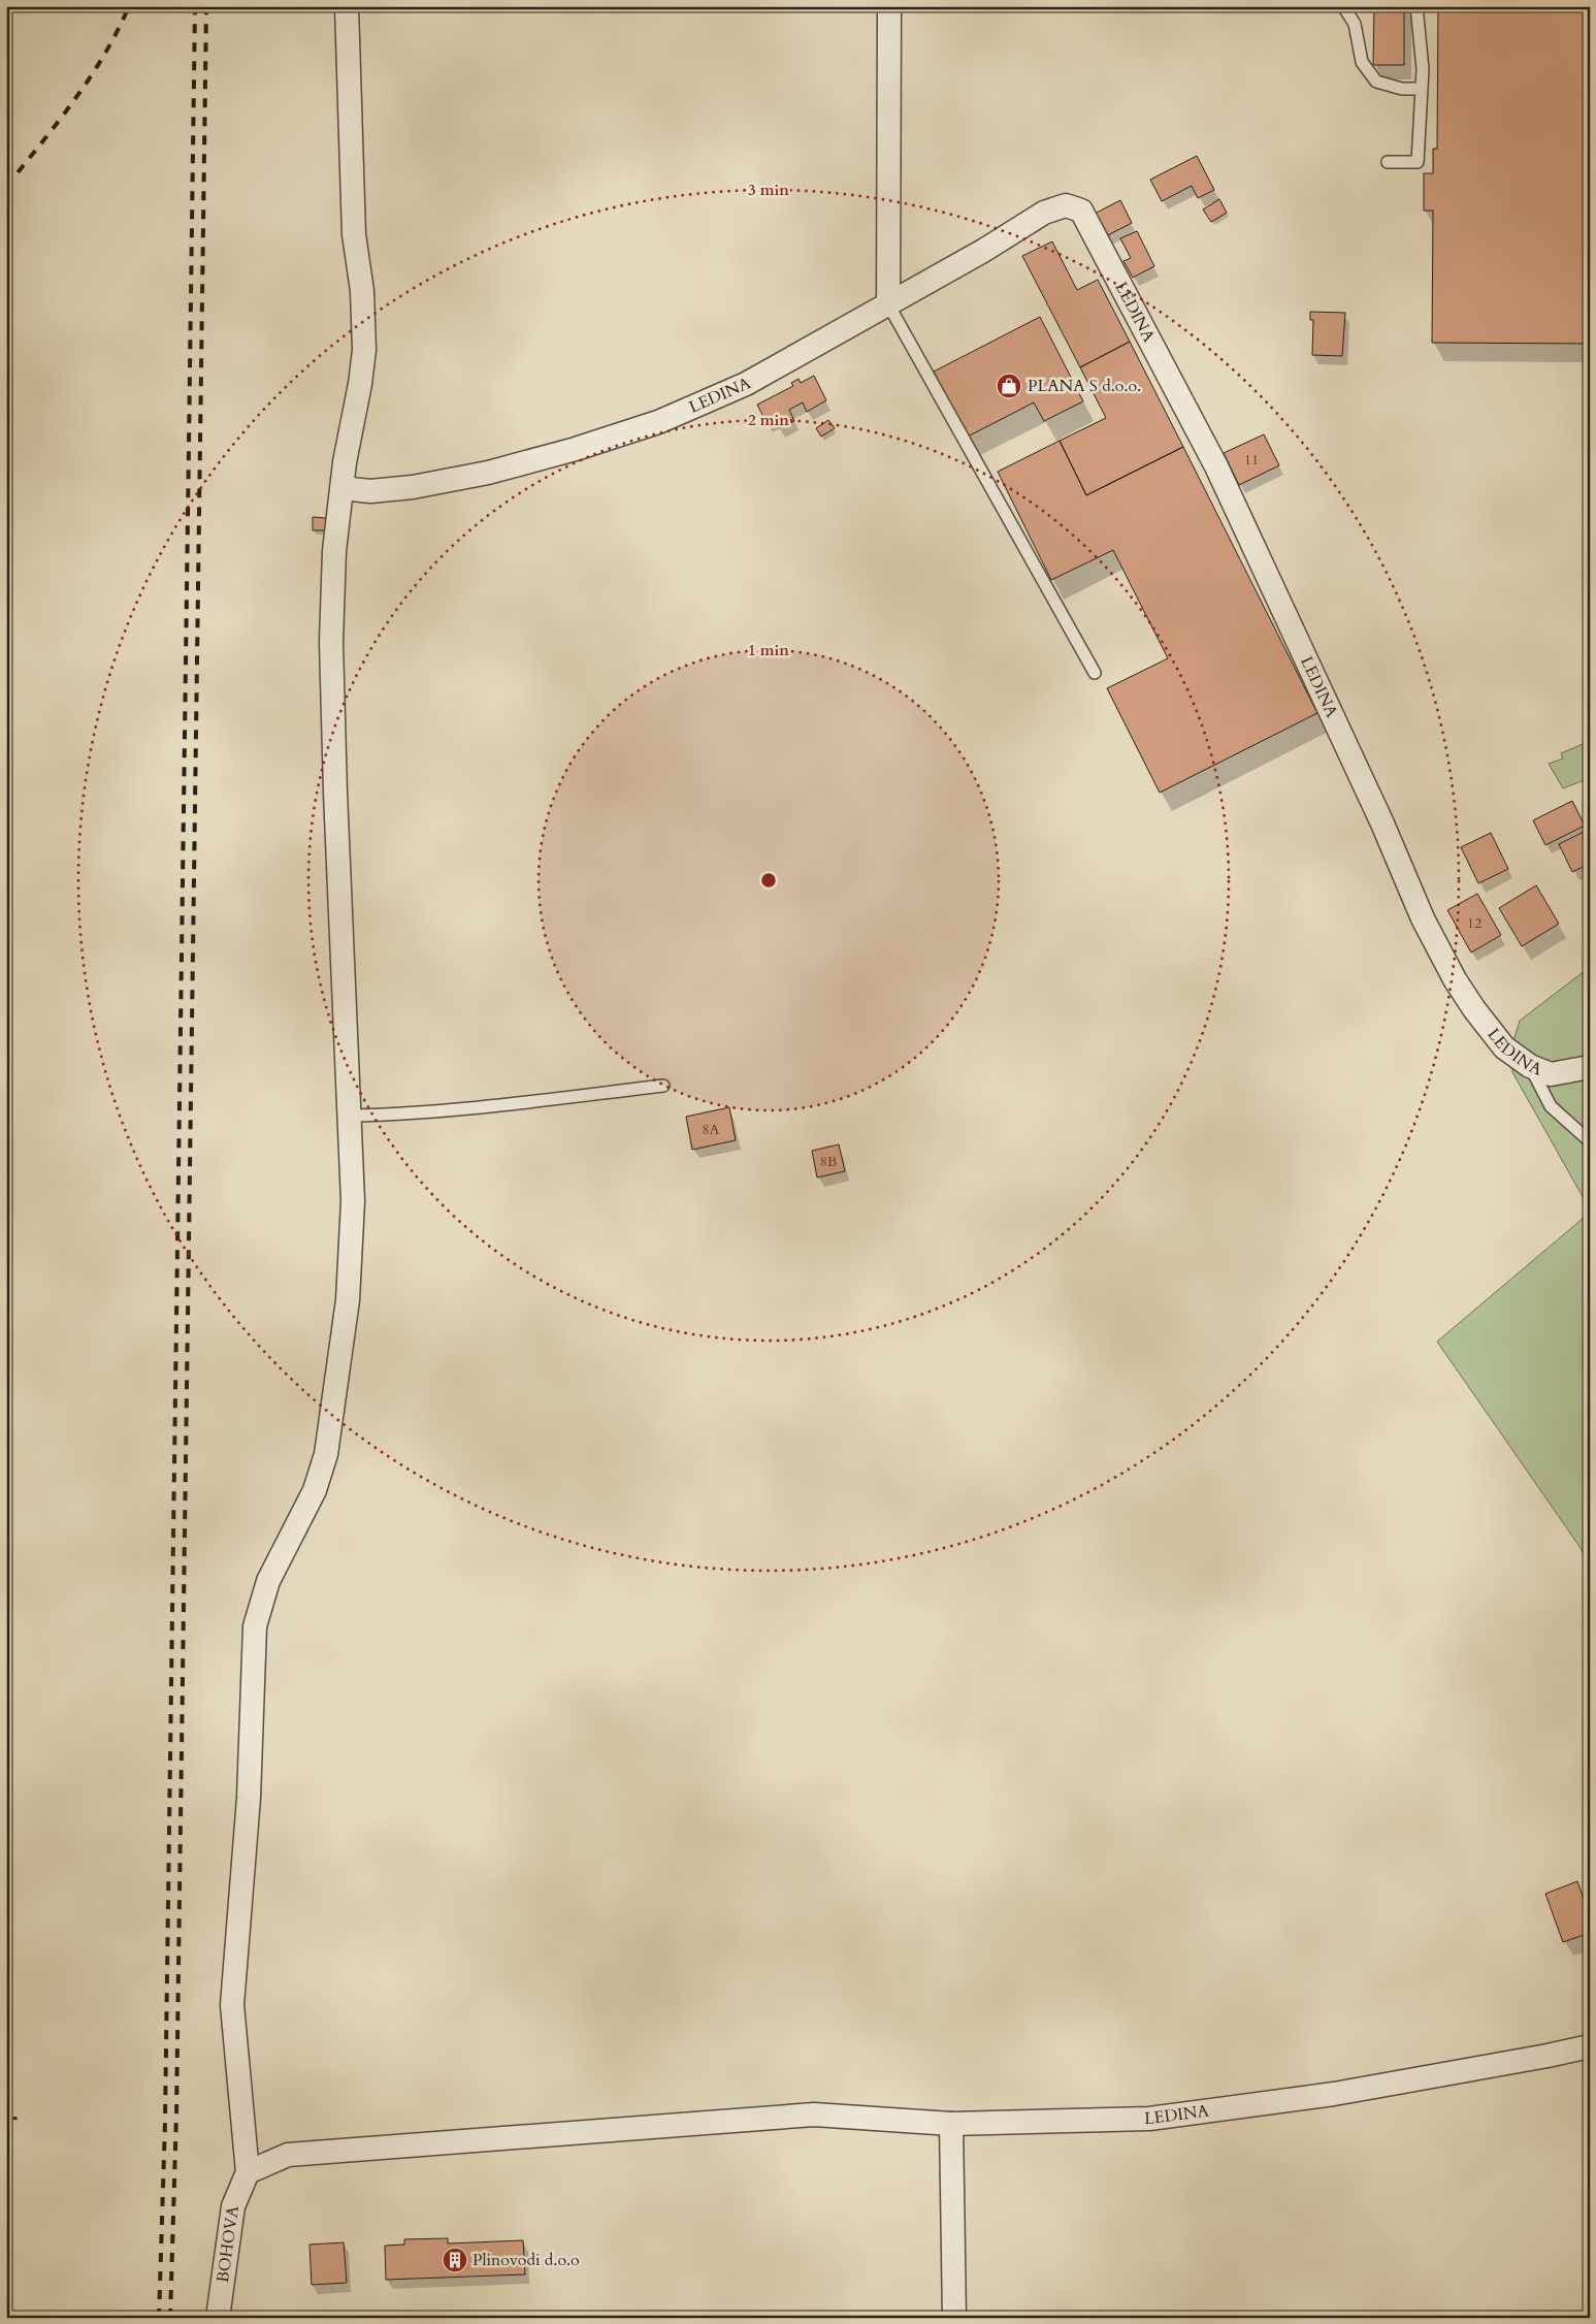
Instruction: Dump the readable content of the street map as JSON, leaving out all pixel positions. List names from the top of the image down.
{
  "streets": {
    "street": ["LEDINA", "BOHOVA"]
  },
  "crossings": [
    ["LEDINA", "BOHOVA"]
  ],
  "places": {
    "shop": ["PLANA S d.o.o."],
    "building": ["Plinovodi d.o.o"]
  },
  "house_numbers": [
    "11",
    "12",
    "8A",
    "8B"
  ],
  "rings": ["3 min", "2 min", "1 min"]
}
